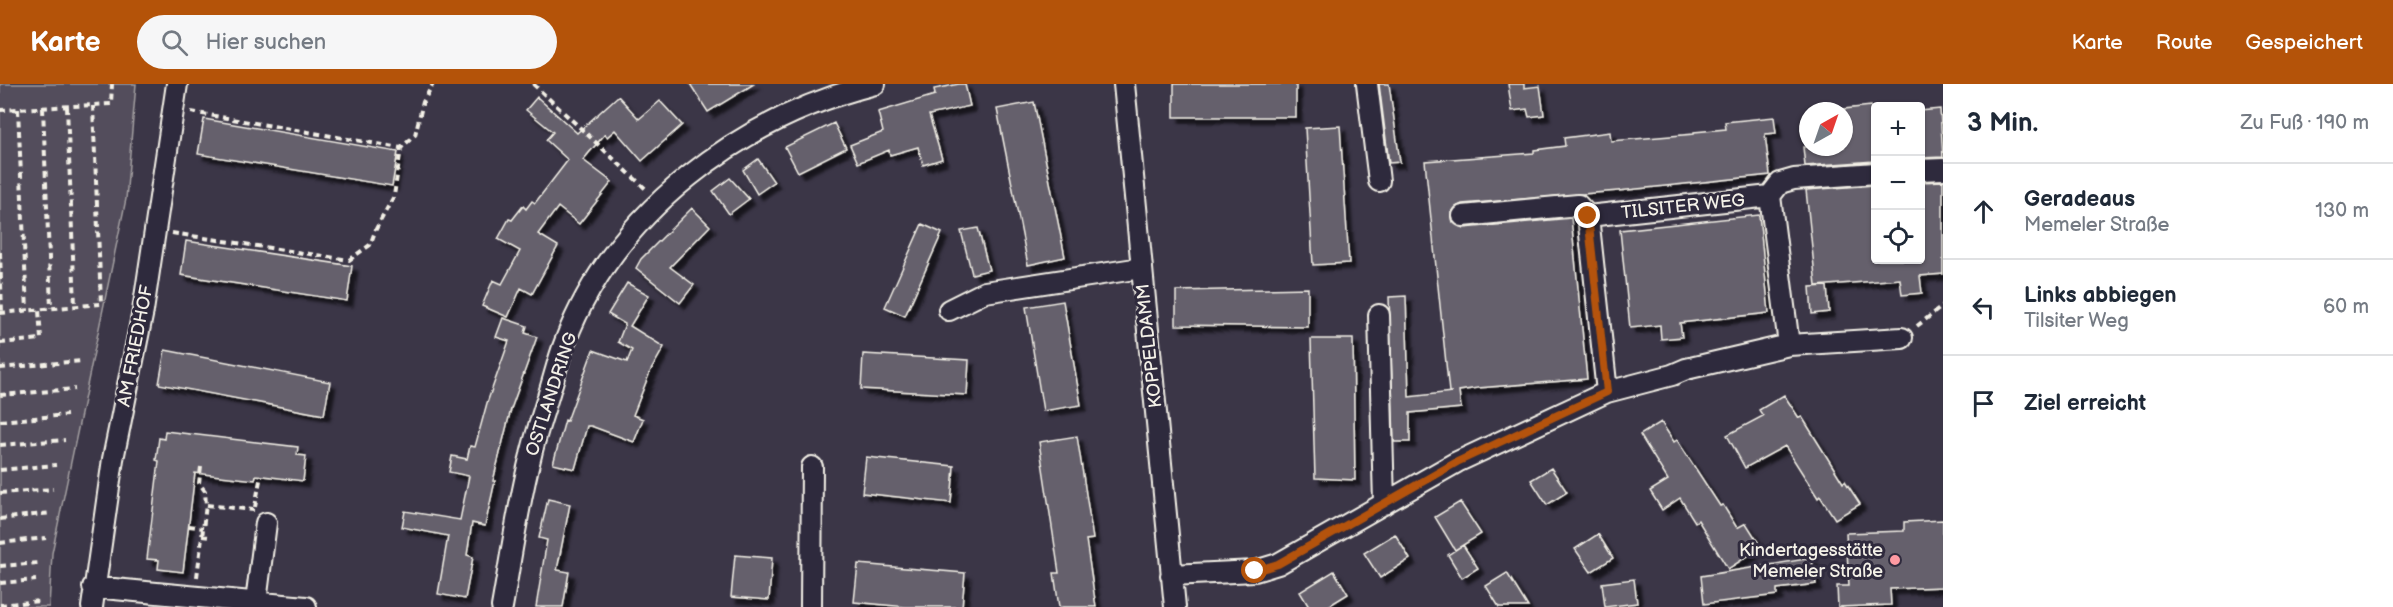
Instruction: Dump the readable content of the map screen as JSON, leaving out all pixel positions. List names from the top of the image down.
{
  "streets": {
    "street": [
      "TILSITER WEG",
      "AM FRIEDHOF",
      "KOPPELDAMM",
      "OSTLANDRING"
    ]
  },
  "places": ["Kindertagesstätte Memeler Straße"],
  "north": "top right",
  "page": {
    "header": "Karte",
    "search": "Hier suchen",
    "nav": ["Karte", "Route", "Gespeichert"],
    "heading": ["3 Min.", "Zu Fuß · 190 m"],
    "map_buttons": ["+", "−"],
    "list": [
      ["Geradeaus", "Memeler Straße", "130 m"],
      ["Links abbiegen", "Tilsiter Weg", "60 m"],
      "Ziel erreicht"
    ]
  }
}
